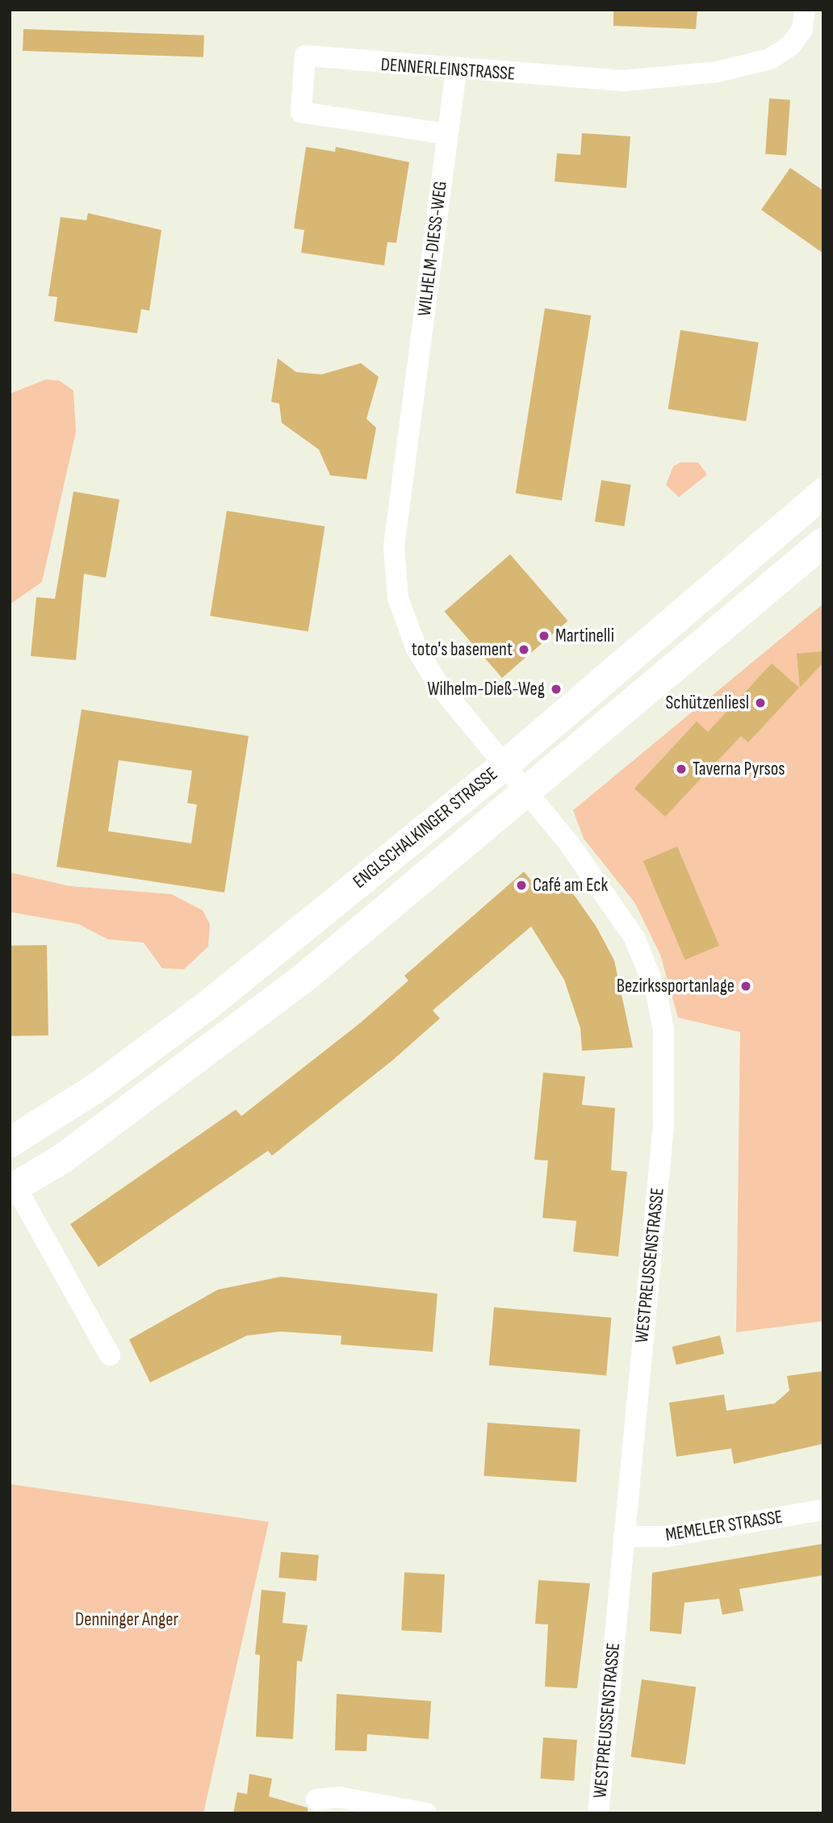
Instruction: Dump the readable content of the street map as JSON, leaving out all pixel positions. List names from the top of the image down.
{
  "streets": {
    "main road": ["ENGLSCHALKINGER STRASSE"],
    "street": [
      "DENNERLEINSTRASSE",
      "WILHELM-DIESS-WEG",
      "WESTPREUSSENSTRASSE",
      "MEMELER STRASSE"
    ]
  },
  "crossings": [
    ["DENNERLEINSTRASSE", "WILHELM-DIESS-WEG"],
    ["WILHELM-DIESS-WEG", "ENGLSCHALKINGER STRASSE"],
    ["WILHELM-DIESS-WEG", "WESTPREUSSENSTRASSE"],
    ["ENGLSCHALKINGER STRASSE", "WESTPREUSSENSTRASSE"],
    ["WESTPREUSSENSTRASSE", "MEMELER STRASSE"]
  ],
  "parks": ["Denninger Anger"],
  "places": [
    "Martinelli",
    "toto's basement",
    "Wilhelm-Dieß-Weg",
    "Schützenliesl",
    "Taverna Pyrsos",
    "Café am Eck",
    "Bezirkssportanlage"
  ]
}
